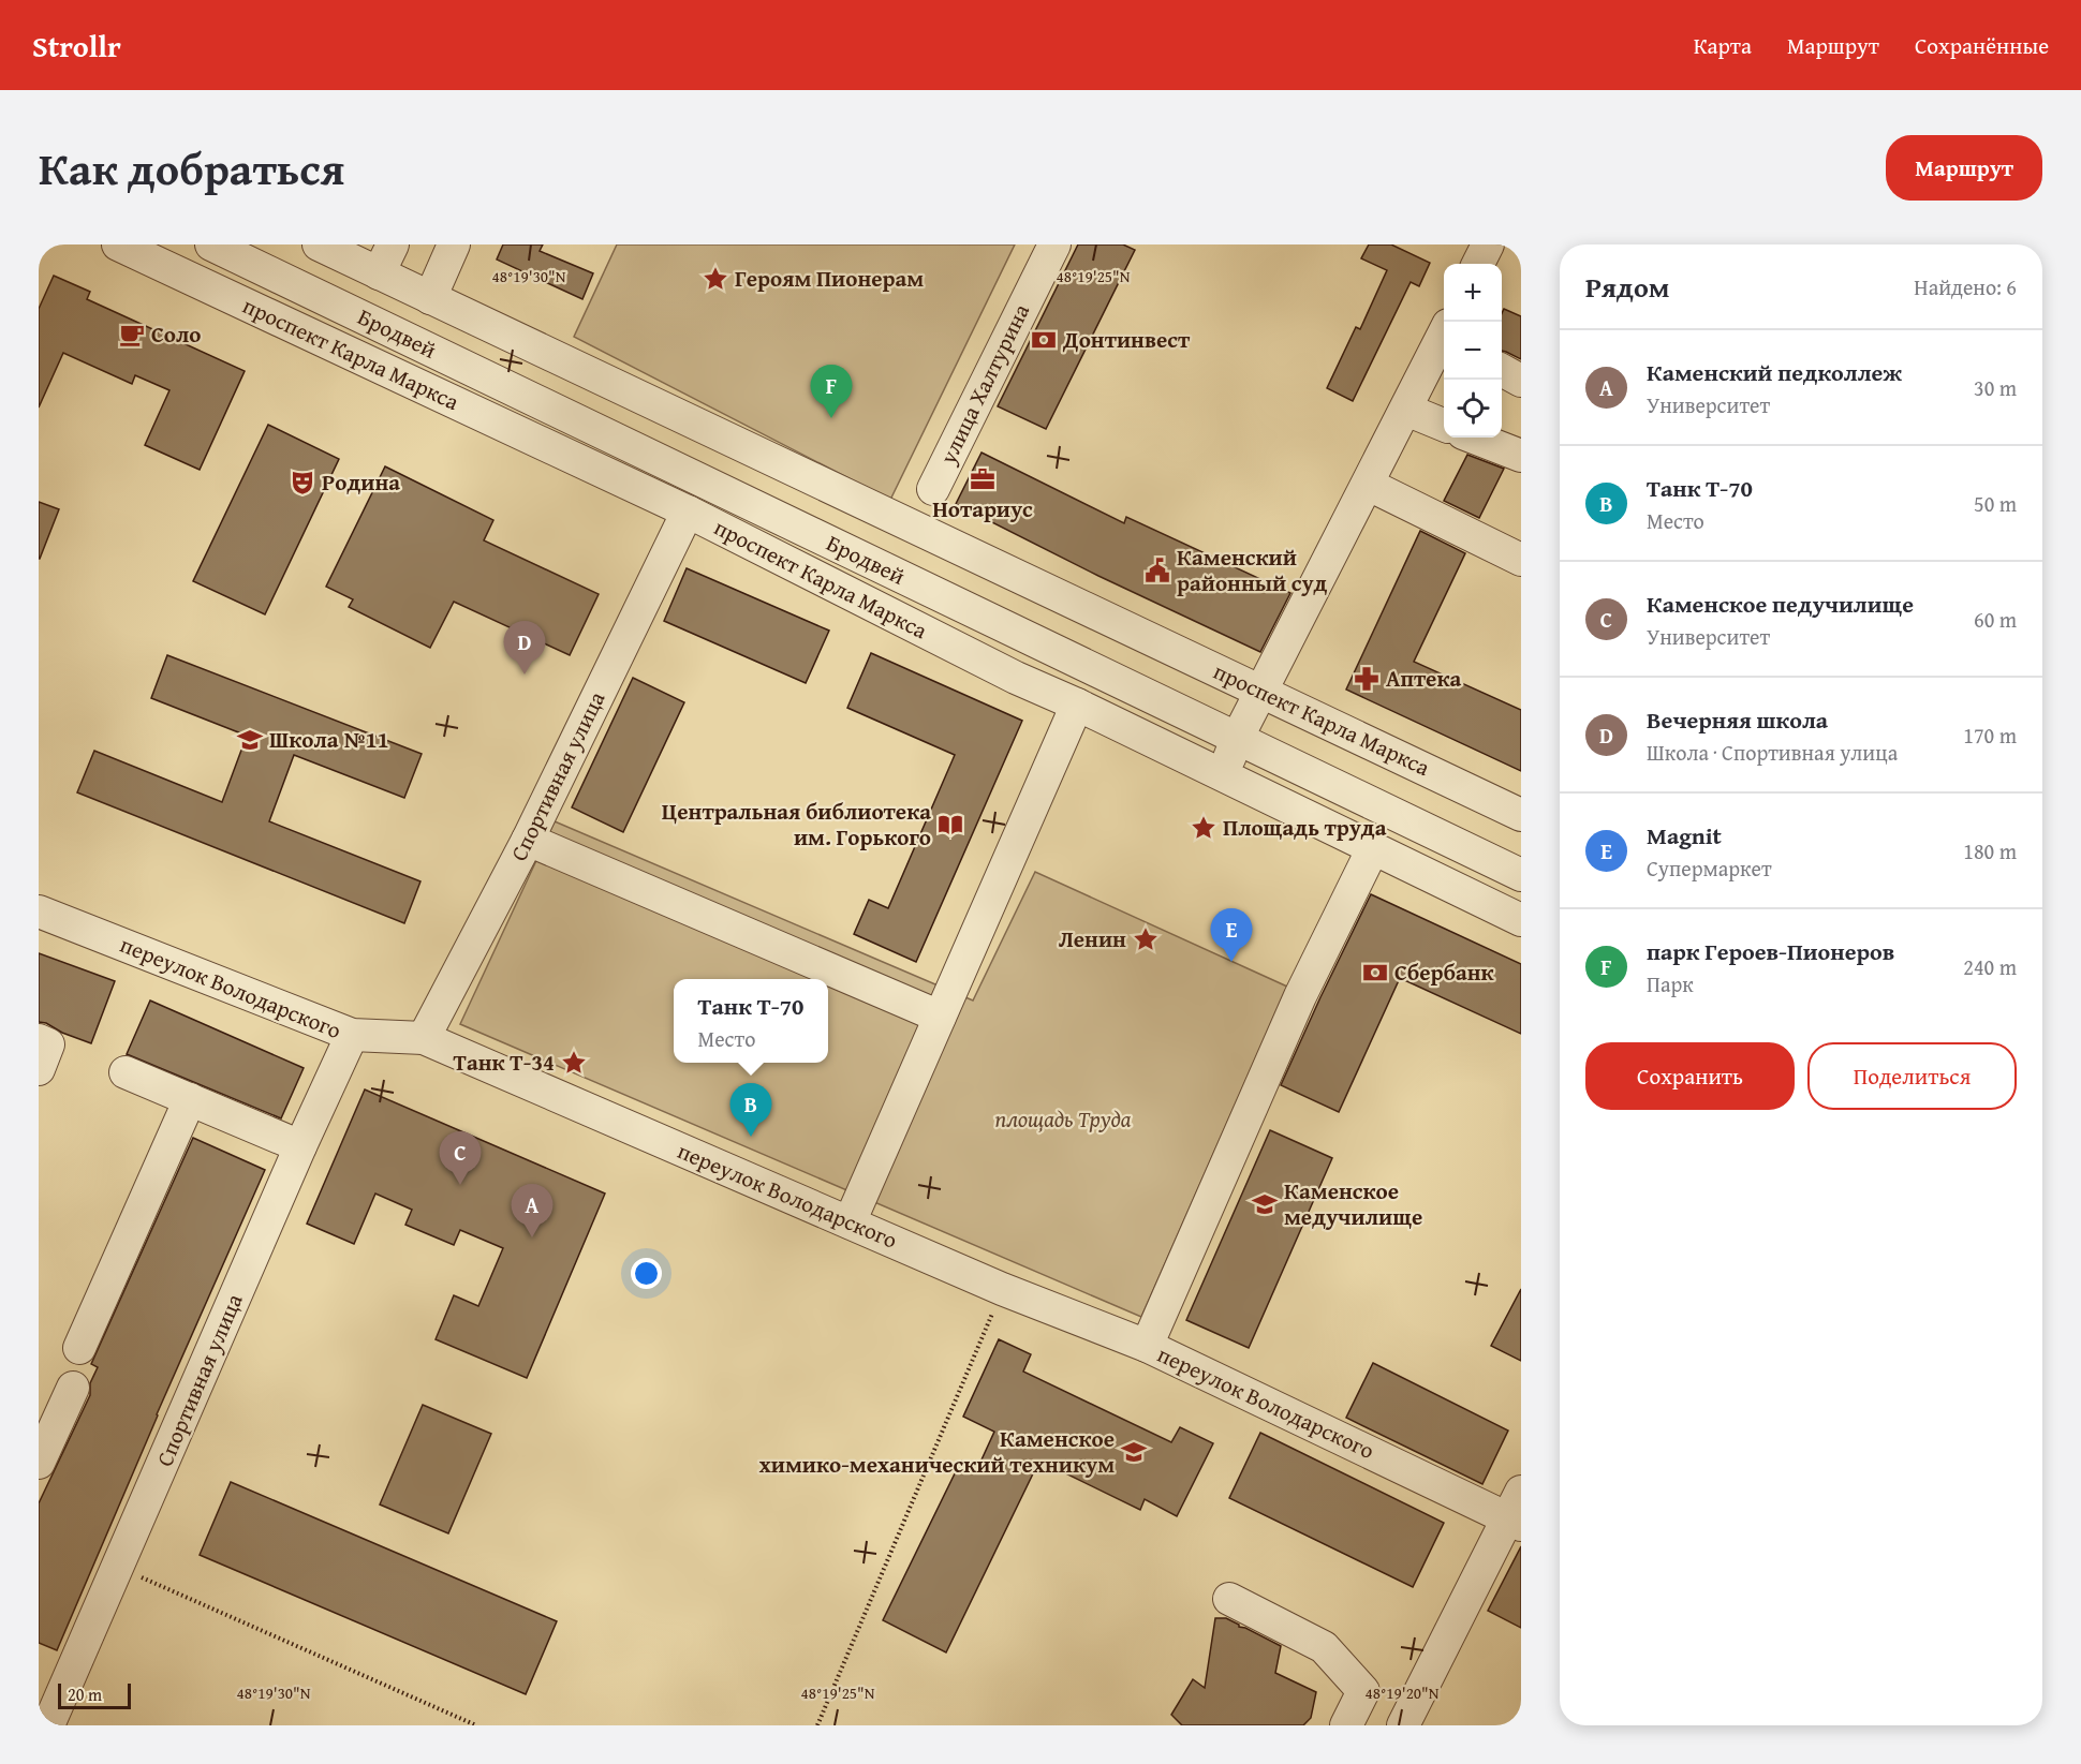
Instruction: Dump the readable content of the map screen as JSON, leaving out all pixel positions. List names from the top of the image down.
{
  "streets": {
    "street": [
      "Бродвей",
      "проспект Карла Маркса",
      "улица Халтурина",
      "Спортивная улица",
      "переулок Володарского"
    ]
  },
  "crossings": [
    ["проспект Карла Маркса", "Спортивная улица"],
    ["Спортивная улица", "переулок Володарского"]
  ],
  "parks": ["площадь Труда"],
  "places": {
    "place": [
      "Героям Пионерам",
      "Площадь труда",
      "Ленин",
      "Танк Т-34"
    ],
    "cafe": ["Соло"],
    "bank": ["Донтинвест", "Сбербанк"],
    "office": ["Нотариус"],
    "theatre": ["Родина"],
    "public building": ["Каменский районный суд"],
    "pharmacy": ["Аптека"],
    "school or university": ["Школа №11", "Каменское медучилище", "Каменское химико-механический техникум"],
    "library": ["Центральная библиотека им. Горького"]
  },
  "scale_bar": "20 m",
  "page": {
    "header": "Strollr",
    "nav": ["Карта", "Маршрут", "Сохранённые"],
    "title": "Как добраться",
    "buttons": [
      "Маршрут",
      ["Сохранить", "Поделиться"]
    ],
    "heading": ["Рядом", "Найдено: 6"],
    "map_buttons": ["+", "−"],
    "list": [
      {
        "mark": "A",
        "name": "Каменский педколлеж",
        "note": "Университет",
        "value": "30 m"
      },
      {
        "mark": "B",
        "name": "Танк Т-70",
        "note": "Место",
        "value": "50 m"
      },
      {
        "mark": "C",
        "name": "Каменское педучилище",
        "note": "Университет",
        "value": "60 m"
      },
      {
        "mark": "D",
        "name": "Вечерняя школа",
        "note": "Школа · Спортивная улица",
        "value": "170 m"
      },
      {
        "mark": "E",
        "name": "Magnit",
        "note": "Супермаркет",
        "value": "180 m"
      },
      {
        "mark": "F",
        "name": "парк Героев-Пионеров",
        "note": "Парк",
        "value": "240 m"
      }
    ],
    "pins": [
      "F",
      "D",
      "E",
      "B",
      "C",
      "A"
    ],
    "popup": ["Танк Т-70", "Место"],
    "scale": "20 m"
  },
  "coordinates": ["48°19'30\"N", "48°19'25\"N", "48°19'20\"N"]
}
